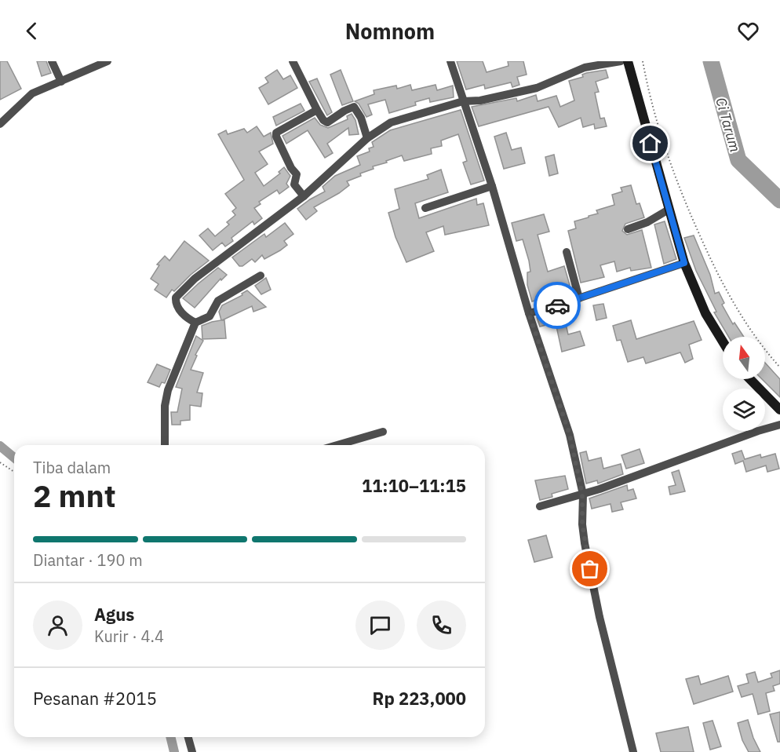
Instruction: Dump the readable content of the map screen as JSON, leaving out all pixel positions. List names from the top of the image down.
{
  "water": ["Ci Tarum"],
  "north": "top",
  "page": {
    "header": "Nomnom",
    "heading": ["2 mnt", "Tiba dalam", "11:10–11:15"],
    "panel": [
      "Agus",
      "Kurir · 4.4",
      "Pesanan #2015",
      "Rp 223,000"
    ],
    "bar": "Diantar · 190 m"
  }
}
